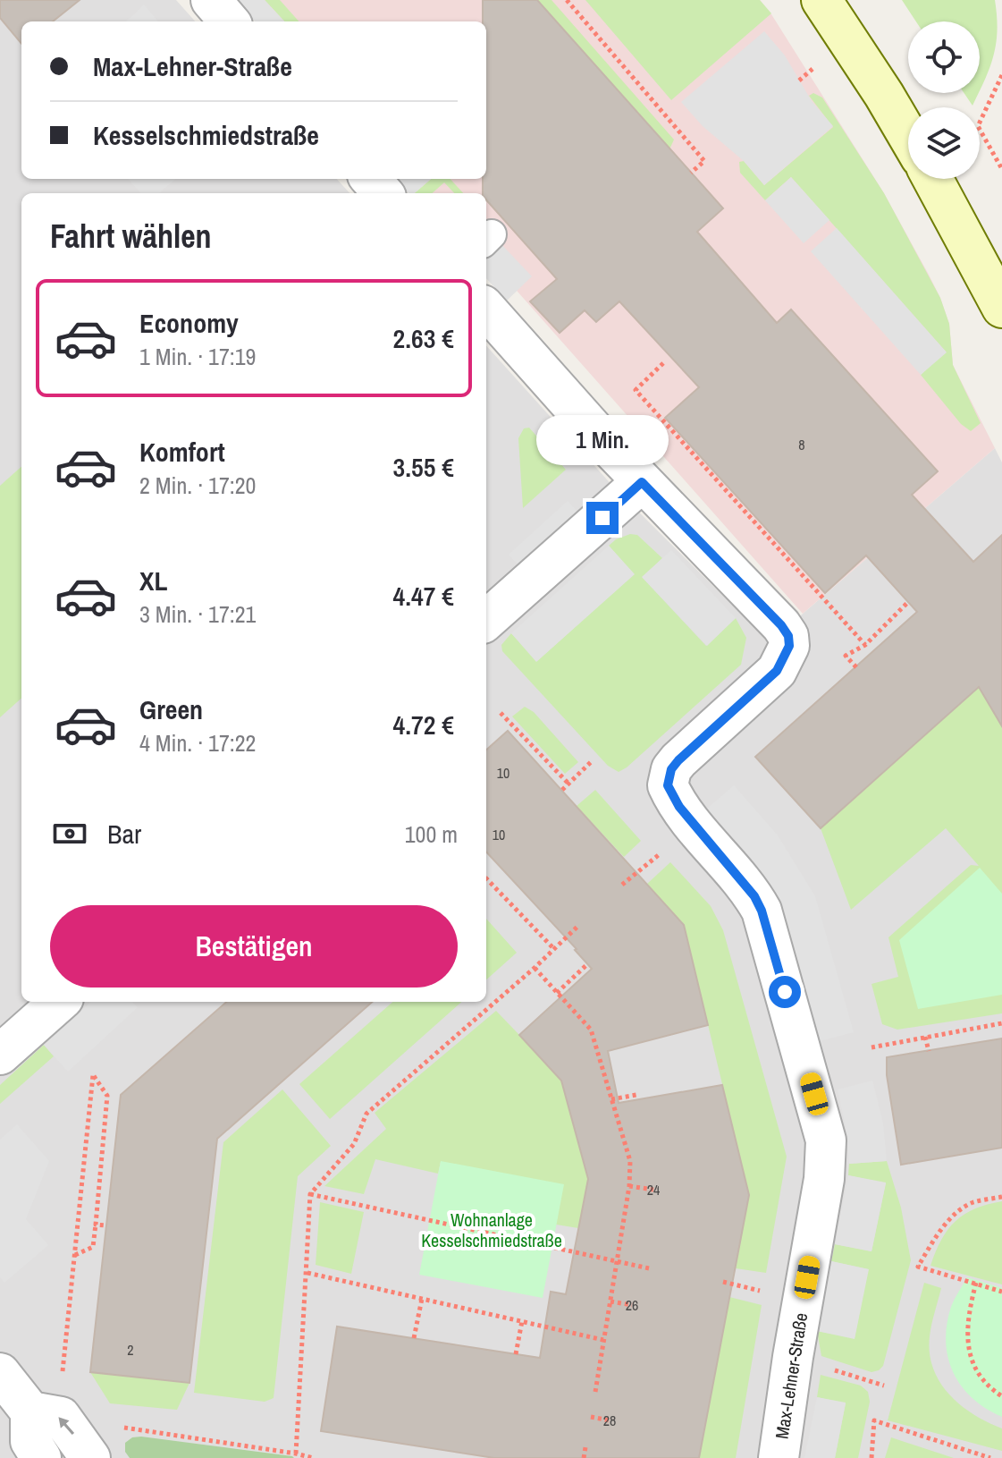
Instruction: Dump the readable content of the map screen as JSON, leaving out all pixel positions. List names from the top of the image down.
{
  "streets": {
    "street": ["Max-Lehner-Straße"]
  },
  "parks": ["Wohnanlage Kesselschmiedstraße"],
  "house_numbers": [
    "8",
    "10",
    "10",
    "24",
    "26",
    "2",
    "28"
  ],
  "page": {
    "banner": ["Max-Lehner-Straße", "Kesselschmiedstraße"],
    "heading": "Fahrt wählen",
    "list": [
      {
        "name": "Economy",
        "note": "1 Min. · 17:19",
        "value": "2.63 €"
      },
      {
        "name": "Komfort",
        "note": "2 Min. · 17:20",
        "value": "3.55 €"
      },
      {
        "name": "XL",
        "note": "3 Min. · 17:21",
        "value": "4.47 €"
      },
      {
        "name": "Green",
        "note": "4 Min. · 17:22",
        "value": "4.72 €"
      }
    ],
    "bubble": "1 Min.",
    "pay": ["Bar", "100 m"],
    "buttons": "Bestätigen"
  }
}
